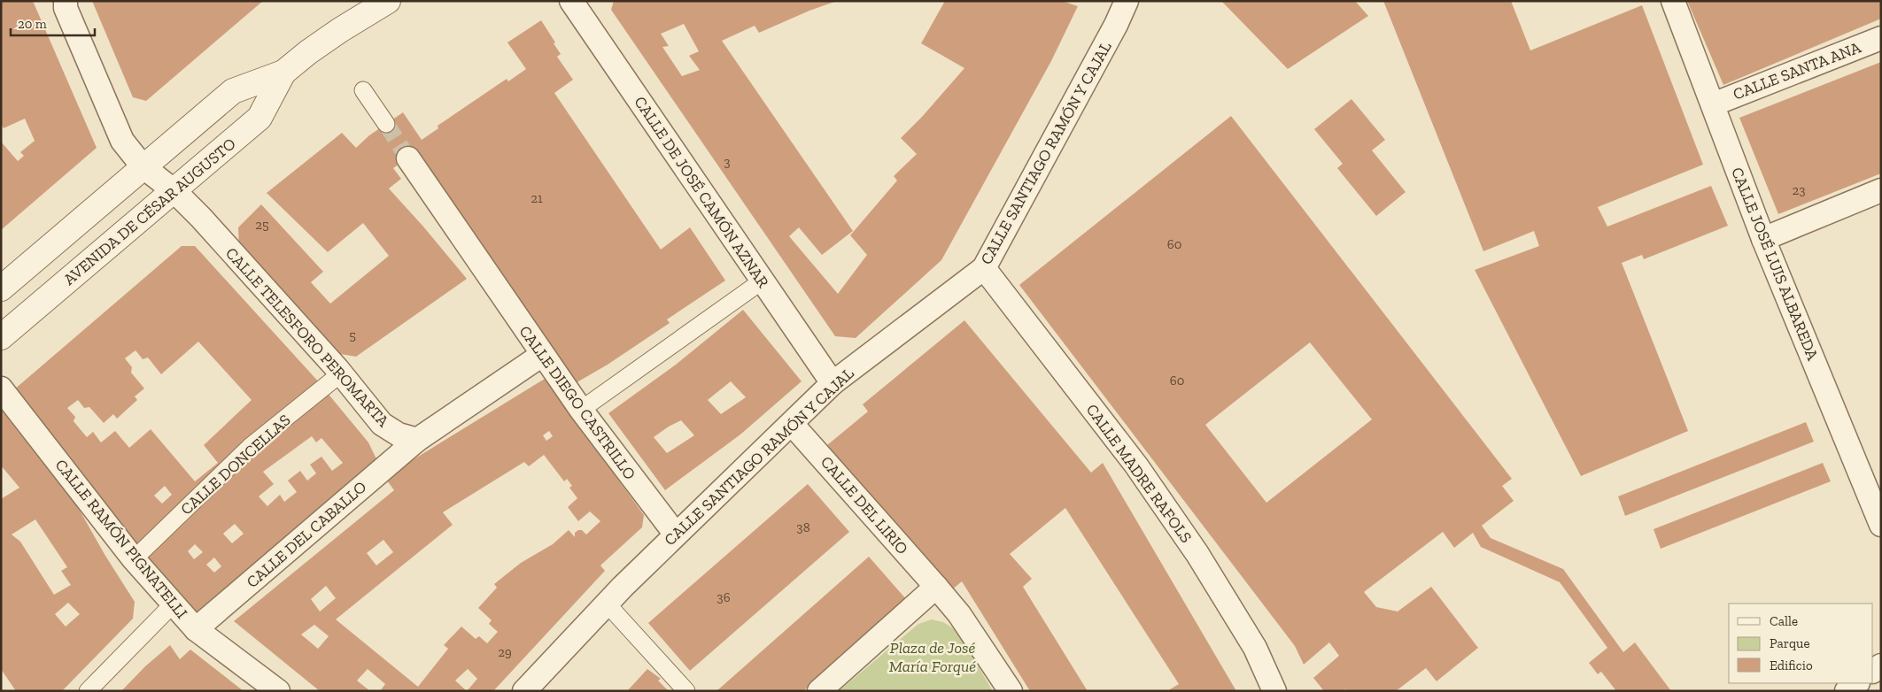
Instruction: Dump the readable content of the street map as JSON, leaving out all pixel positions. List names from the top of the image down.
{
  "streets": {
    "street": [
      "CALLE SANTA ANA",
      "CALLE SANTIAGO RAMÓN Y CAJAL",
      "CALLE DE JOSÉ CAMÓN AZNAR",
      "AVENIDA DE CÉSAR AUGUSTO",
      "CALLE JOSÉ LUIS ALBAREDA",
      "CALLE TELESFORO PEROMARTA",
      "CALLE DIEGO CASTRILLO",
      "CALLE DONCELLAS",
      "CALLE MADRE RAFOLS",
      "CALLE DEL LIRIO",
      "CALLE DEL CABALLO",
      "CALLE RAMÓN PIGNATELLI"
    ]
  },
  "crossings": [
    ["CALLE SANTA ANA", "CALLE JOSÉ LUIS ALBAREDA"],
    ["CALLE SANTIAGO RAMÓN Y CAJAL", "CALLE DE JOSÉ CAMÓN AZNAR"],
    ["CALLE SANTIAGO RAMÓN Y CAJAL", "CALLE DIEGO CASTRILLO"],
    ["CALLE SANTIAGO RAMÓN Y CAJAL", "CALLE MADRE RAFOLS"],
    ["CALLE SANTIAGO RAMÓN Y CAJAL", "CALLE DEL LIRIO"],
    ["AVENIDA DE CÉSAR AUGUSTO", "CALLE TELESFORO PEROMARTA"],
    ["CALLE TELESFORO PEROMARTA", "CALLE DONCELLAS"],
    ["CALLE TELESFORO PEROMARTA", "CALLE DEL CABALLO"],
    ["CALLE DONCELLAS", "CALLE RAMÓN PIGNATELLI"],
    ["CALLE DEL CABALLO", "CALLE RAMÓN PIGNATELLI"]
  ],
  "parks": ["Plaza de José María Forqué"],
  "house_numbers": [
    "3",
    "23",
    "21",
    "25",
    "60",
    "5",
    "60",
    "38",
    "36",
    "29"
  ],
  "legend": ["Calle", "Parque", "Edificio"],
  "scale_bar": "20 m"
}
